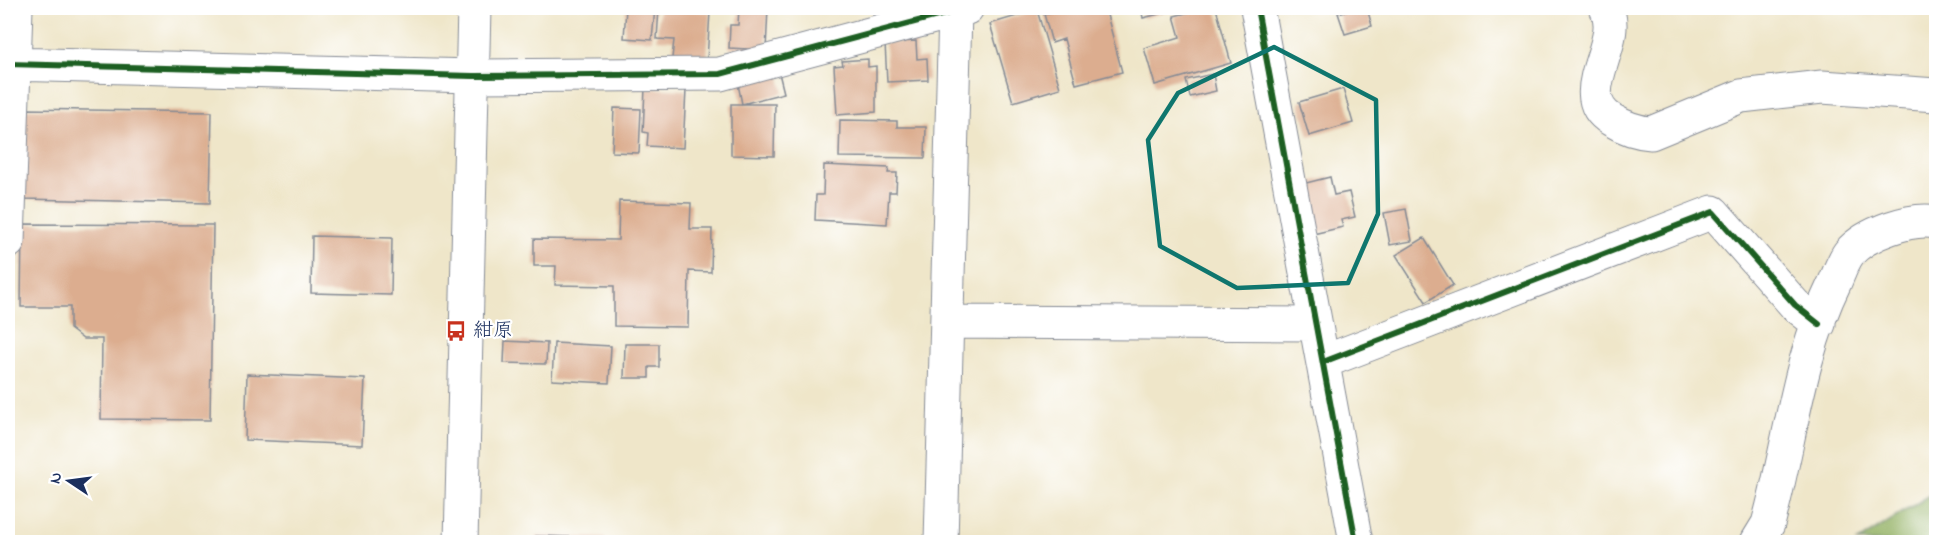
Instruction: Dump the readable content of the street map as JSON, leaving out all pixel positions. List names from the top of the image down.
{
  "places": {
    "bus stop": ["紺原"]
  },
  "north": "left"
}
